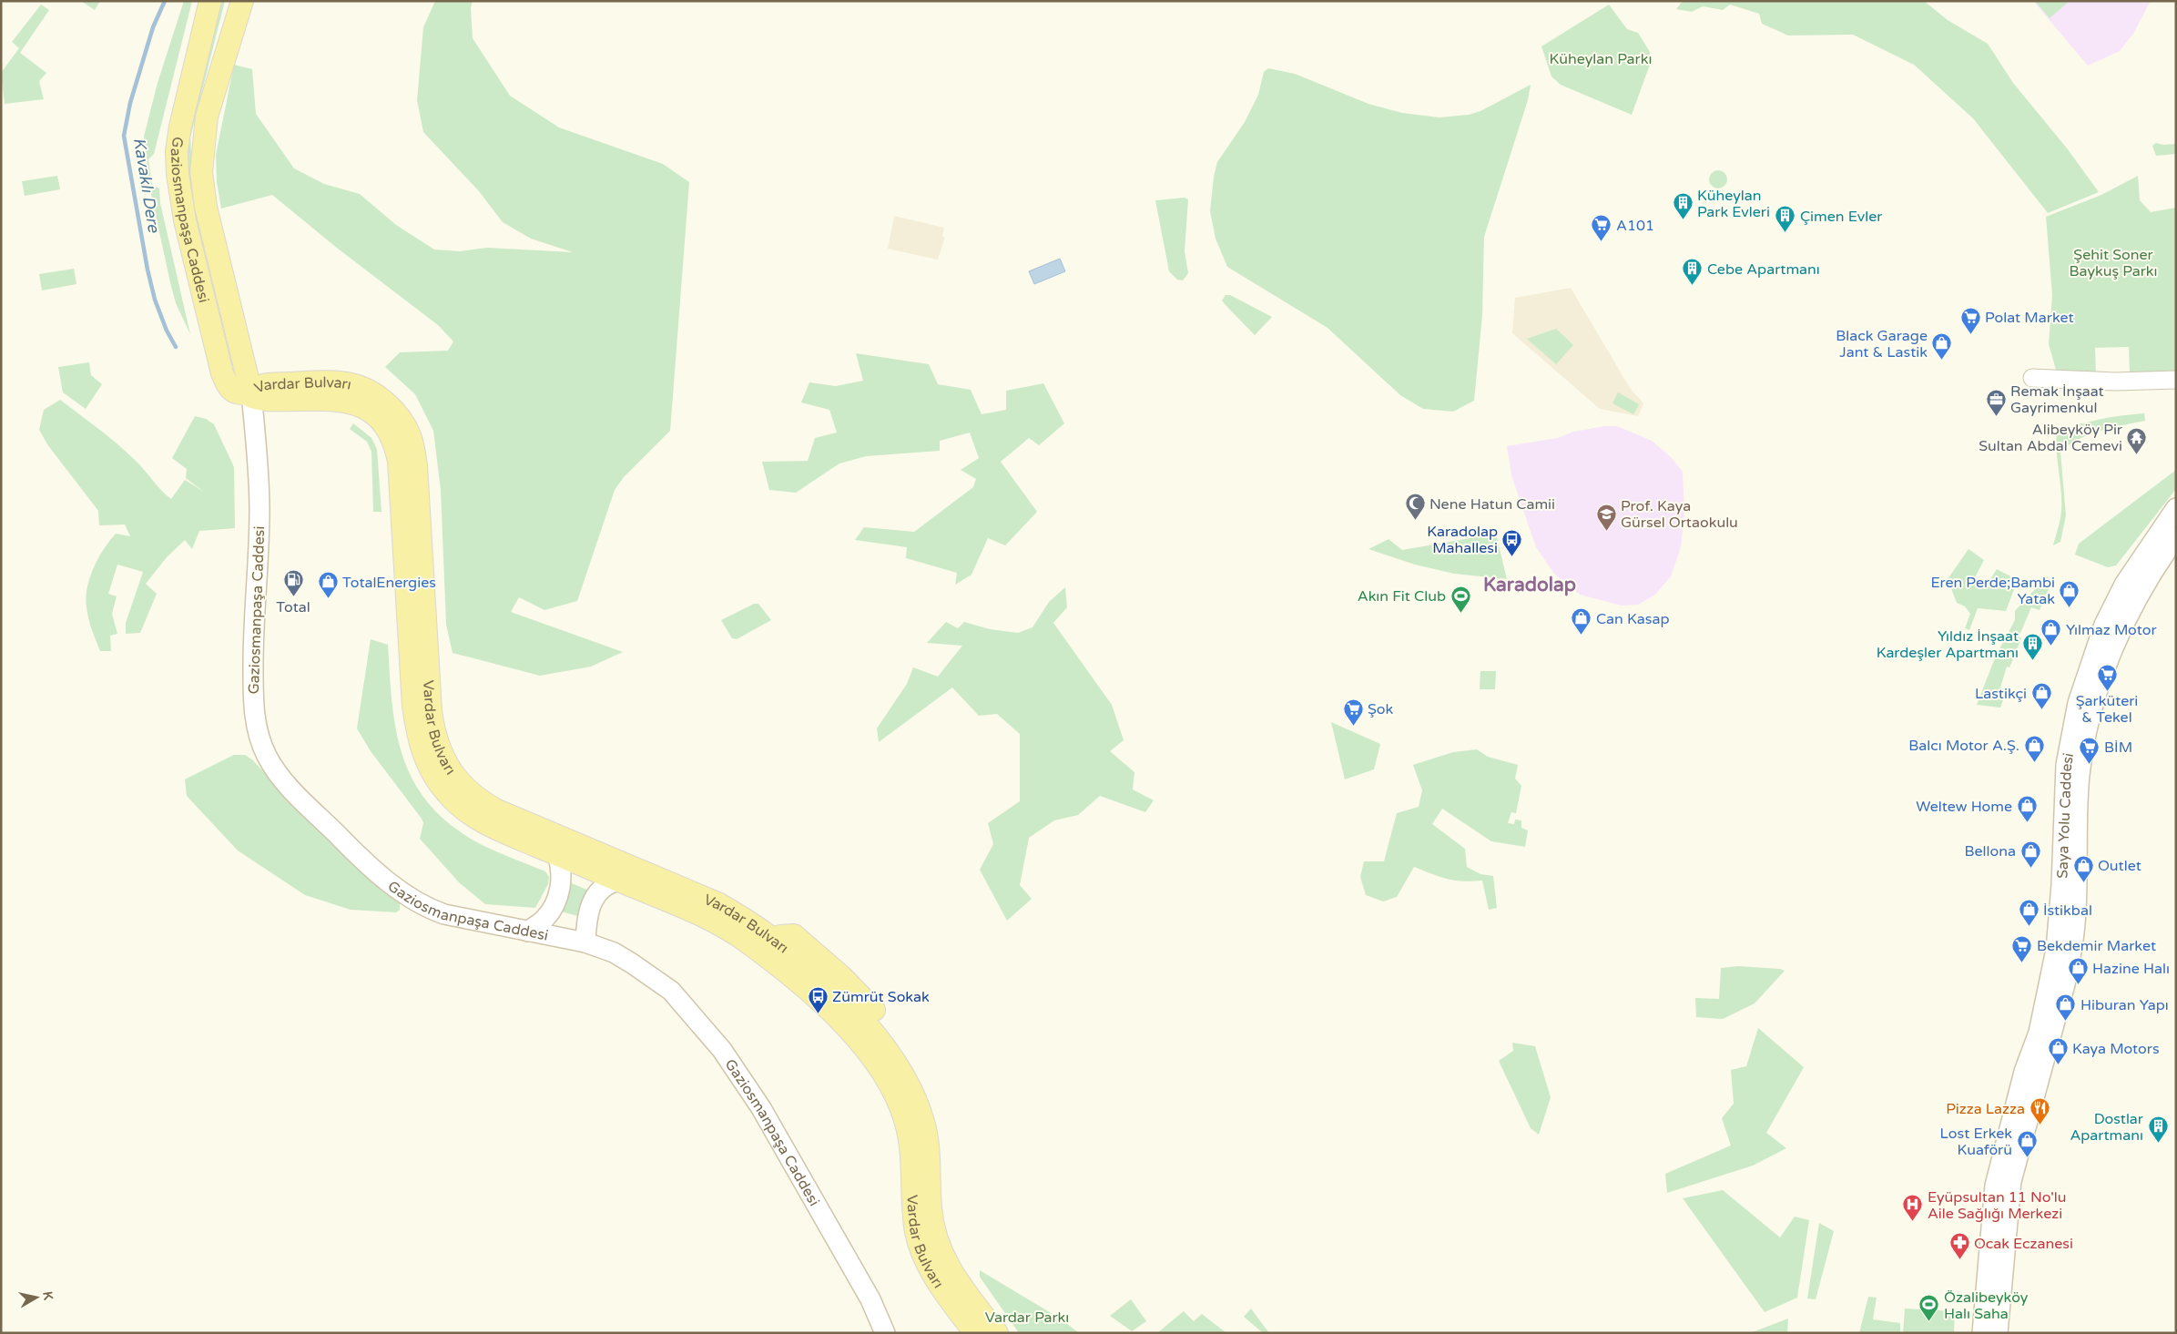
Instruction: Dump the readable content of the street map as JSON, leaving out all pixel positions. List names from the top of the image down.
{
  "streets": {
    "main road": ["Gaziosmanpaşa Caddesi", "Vardar Bulvarı", "Saya Yolu Caddesi"]
  },
  "crossings": [
    ["Gaziosmanpaşa Caddesi", "Vardar Bulvarı"]
  ],
  "districts": ["Karadolap"],
  "water": ["Kavaklı Dere"],
  "parks": ["Küheylan Parkı", "Şehit Soner Baykuş Parkı", "Vardar Parkı"],
  "places": {
    "building": [
      "Küheylan Park Evleri",
      "Çimen Evler",
      "Cebe Apartmanı",
      "Yıldız İnşaat Kardeşler Apartmanı",
      "Dostlar Apartmanı"
    ],
    "supermarket": [
      "A101",
      "Polat Market",
      "Şarküteri & Tekel",
      "Şok",
      "BİM",
      "Bekdemir Market"
    ],
    "shop": [
      "Black Garage Jant & Lastik",
      "TotalEnergies",
      "Eren Perde;Bambi Yatak",
      "Can Kasap",
      "Yılmaz Motor",
      "Lastikçi",
      "Balcı Motor A.Ş.",
      "Weltew Home",
      "Bellona",
      "Outlet",
      "İstikbal",
      "Hazine Halı",
      "Hiburan Yapı",
      "Kaya Motors",
      "Lost Erkek Kuaförü"
    ],
    "office": ["Remak İnşaat Gayrimenkul"],
    "temple": ["Alibeyköy Pir Sultan Abdal Cemevi"],
    "mosque": ["Nene Hatun Camii"],
    "school or university": ["Prof. Kaya Gürsel Ortaokulu"],
    "bus stop": ["Karadolap Mahallesi", "Zümrüt Sokak"],
    "fuel station": ["Total"],
    "sports": ["Akın Fit Club", "Özalibeyköy Halı Saha"],
    "restaurant": ["Pizza Lazza"],
    "hospital": ["Eyüpsultan 11 No'lu Aile Sağlığı Merkezi"],
    "pharmacy": ["Ocak Eczanesi"]
  },
  "north": "right"
}
